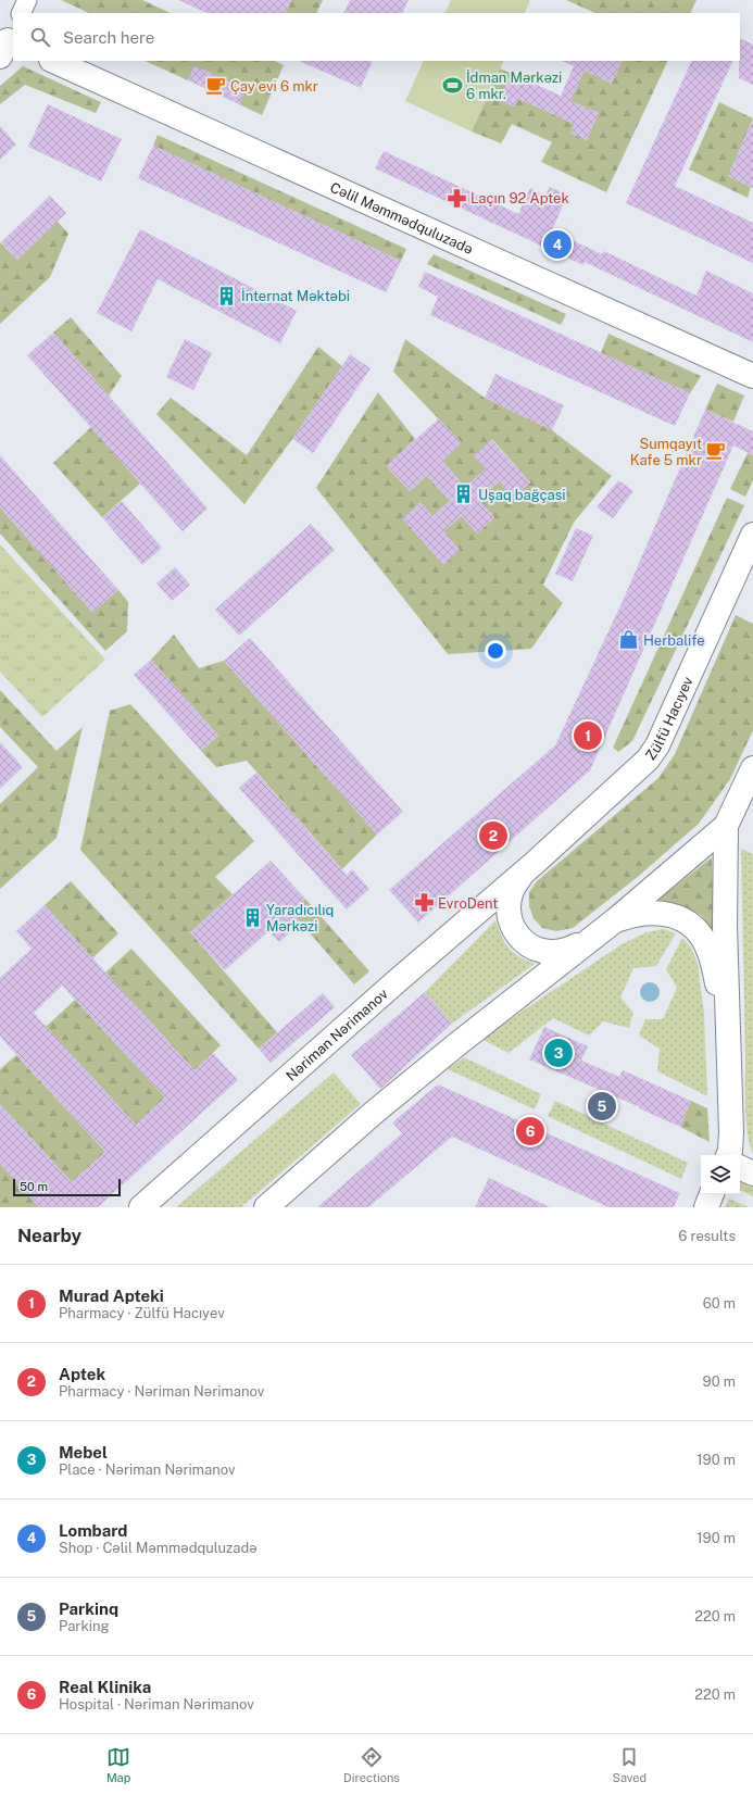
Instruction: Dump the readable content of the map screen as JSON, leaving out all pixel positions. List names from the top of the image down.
{
  "streets": {
    "main road": ["Cəlil Məmmədquluzadə", "Zülfü Hacıyev", "Nəriman Nərimanov"]
  },
  "crossings": [
    ["Zülfü Hacıyev", "Nəriman Nərimanov"]
  ],
  "places": {
    "sports": ["İdman Mәrkәzi 6 mkr."],
    "cafe": ["Çay evi 6 mkr", "Sumqayıt Kafe 5 mkr"],
    "pharmacy": ["Laçın 92 Aptek", "EvroDent"],
    "building": ["İnternat Məktəbi", "Uşaq bağçasi", "Yaradıcılıq Mərkəzi"],
    "shop": ["Herbalife"]
  },
  "scale_bar": "50 m",
  "page": {
    "search": "Search here",
    "pins": [
      "4",
      "1",
      "2",
      "3",
      "5",
      "6"
    ],
    "scale": "50 m",
    "heading": ["Nearby", "6 results"],
    "list": [
      {
        "mark": "1",
        "name": "Murad Apteki",
        "note": "Pharmacy · Zülfü Hacıyev",
        "value": "60 m"
      },
      {
        "mark": "2",
        "name": "Aptek",
        "note": "Pharmacy · Nəriman Nərimanov",
        "value": "90 m"
      },
      {
        "mark": "3",
        "name": "Mebel",
        "note": "Place · Nəriman Nərimanov",
        "value": "190 m"
      },
      {
        "mark": "4",
        "name": "Lombard",
        "note": "Shop · Cəlil Məmmədquluzadə",
        "value": "190 m"
      },
      {
        "mark": "5",
        "name": "Parkinq",
        "note": "Parking",
        "value": "220 m"
      },
      {
        "mark": "6",
        "name": "Real Klinika",
        "note": "Hospital · Nəriman Nərimanov",
        "value": "220 m"
      }
    ],
    "nav": ["Map", "Directions", "Saved"]
  }
}
